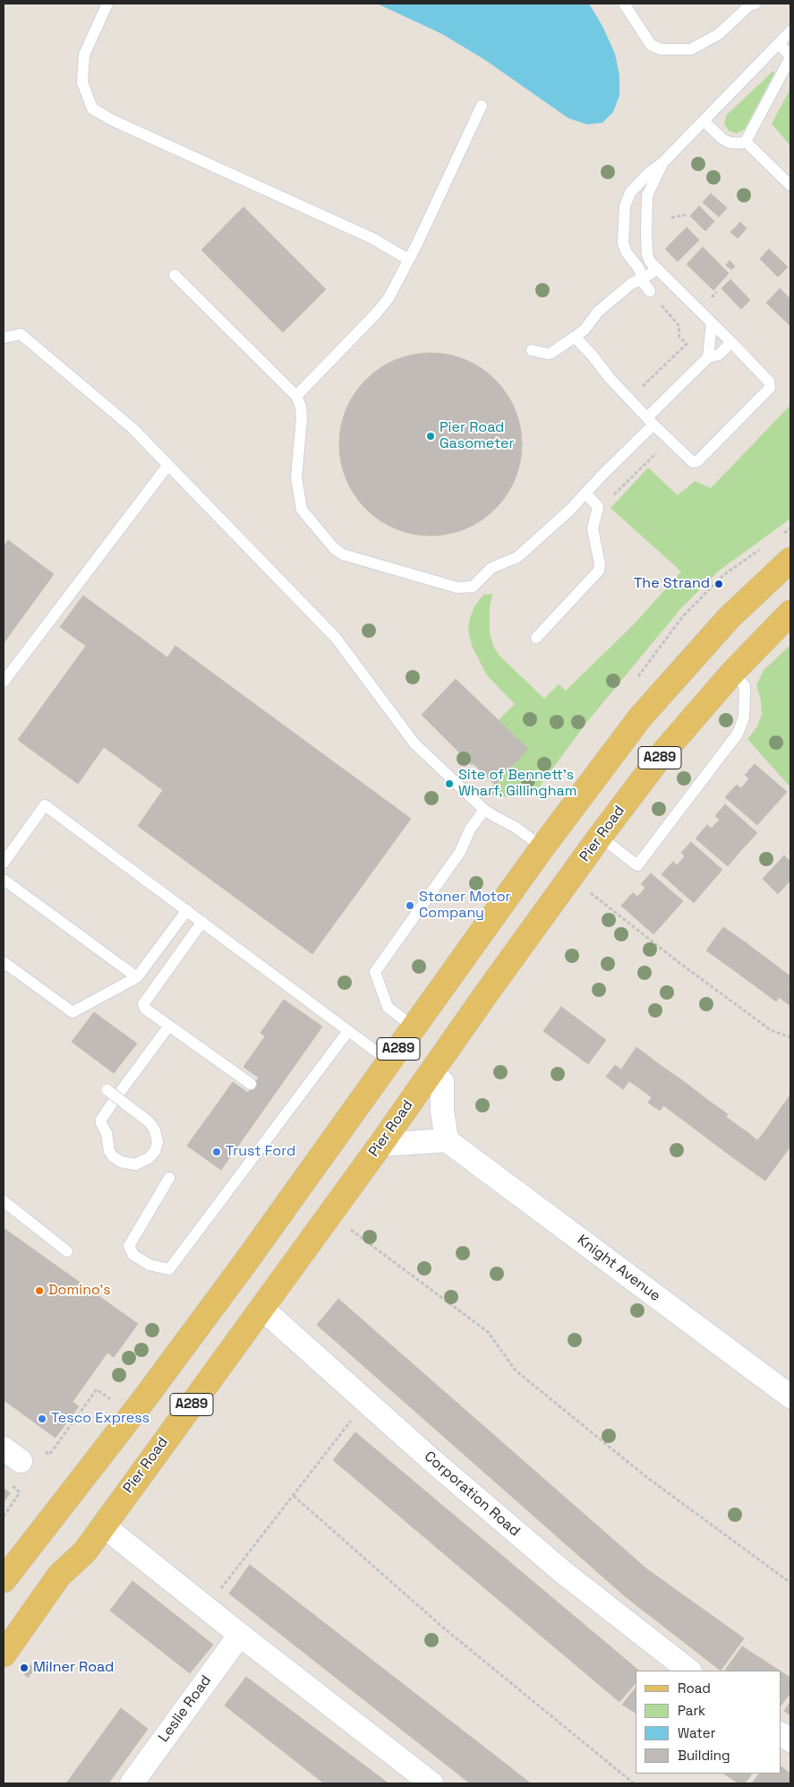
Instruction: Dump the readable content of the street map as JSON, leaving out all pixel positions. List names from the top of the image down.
{
  "streets": {
    "main road": ["A289", "Pier Road"],
    "street": ["Knight Avenue", "Corporation Road", "Leslie Road"]
  },
  "crossings": [
    ["Pier Road", "Corporation Road"]
  ],
  "places": [
    "Pier Road Gasometer",
    "The Strand",
    "Site of Bennett's Wharf, Gillingham",
    "Stoner Motor Company",
    "Trust Ford",
    "Domino's",
    "Tesco Express",
    "Milner Road"
  ],
  "legend": [
    "Road",
    "Park",
    "Water",
    "Building"
  ]
}
